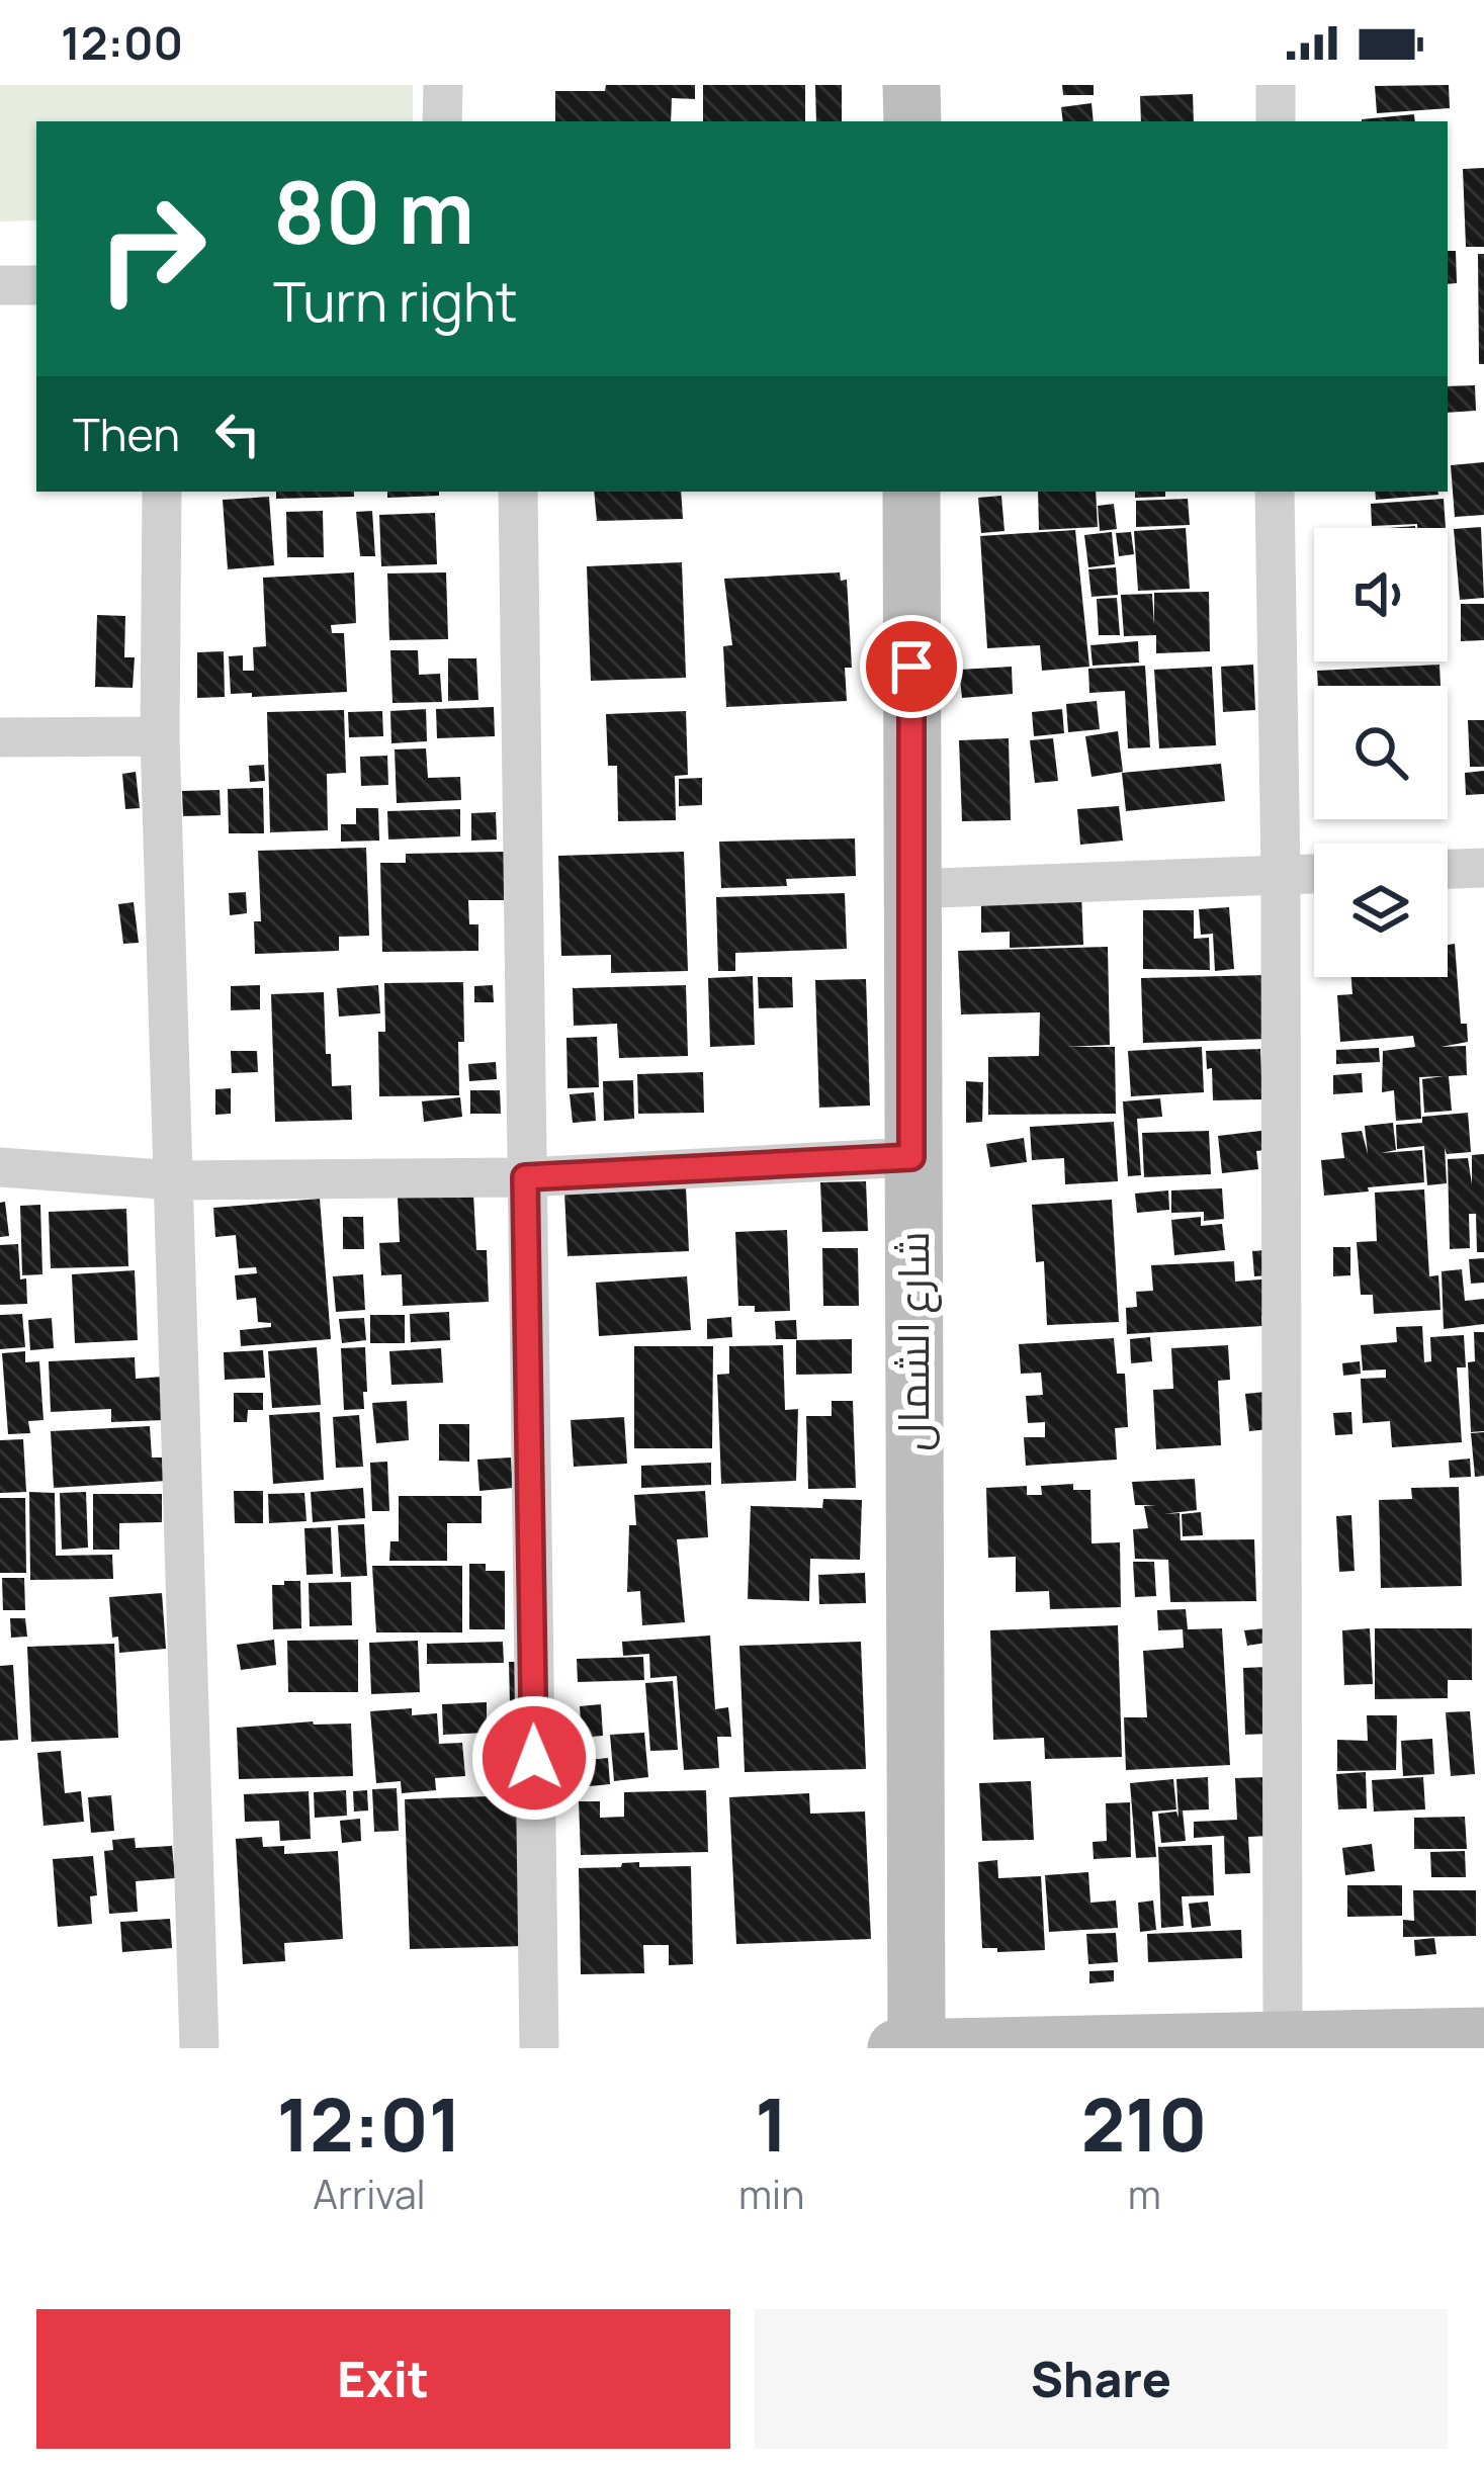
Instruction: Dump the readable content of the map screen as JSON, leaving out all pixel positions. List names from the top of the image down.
{
  "streets": {
    "street": ["شارع الشمال"]
  },
  "page": {
    "status": "12:00",
    "turn": ["80 m", "Turn right"],
    "then": "Then",
    "eta": [
      "12:01",
      "Arrival",
      "1",
      "min",
      "210",
      "m"
    ],
    "buttons": ["Exit", "Share"]
  }
}
